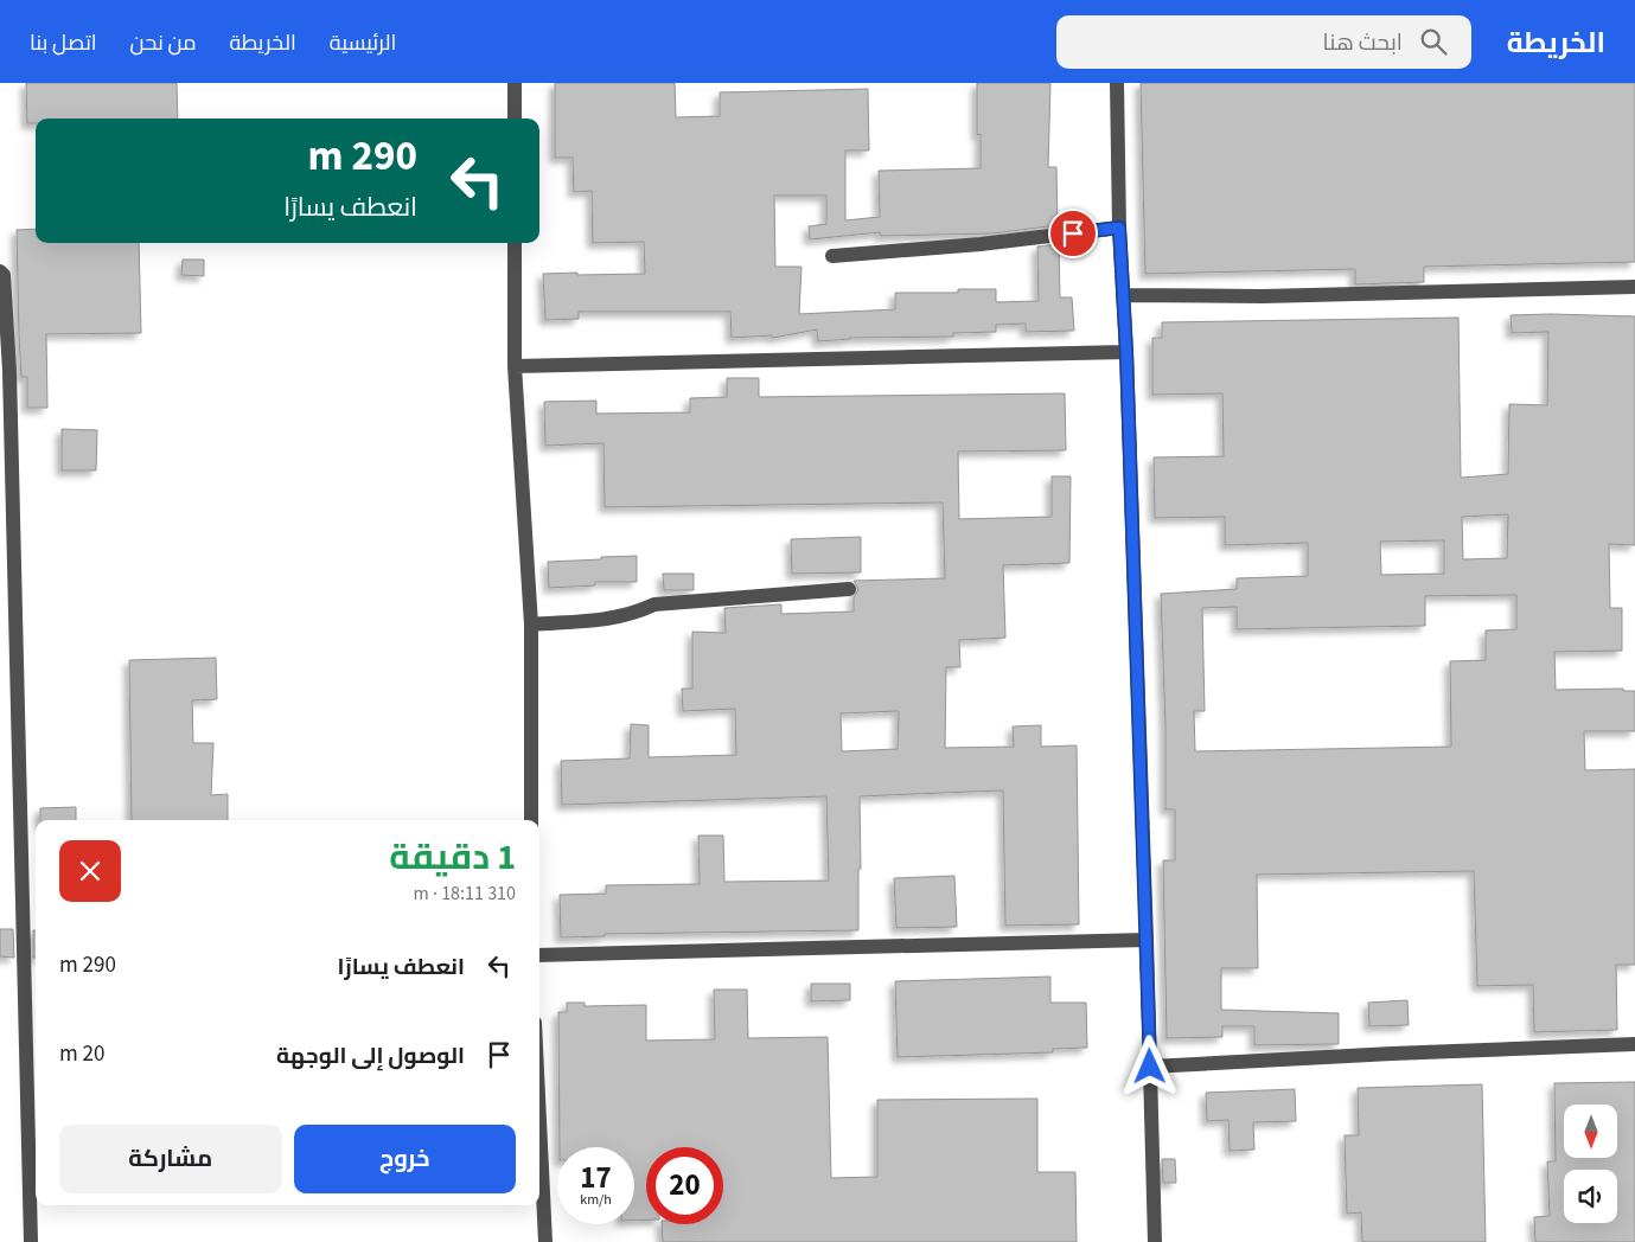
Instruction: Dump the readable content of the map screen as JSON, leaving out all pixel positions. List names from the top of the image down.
{
  "north": "bottom",
  "page": {
    "header": "الخريطة",
    "search": "ابحث هنا",
    "nav": [
      "الرئيسية",
      "الخريطة",
      "من نحن",
      "اتصل بنا"
    ],
    "turn": ["290 m", "انعطف يسارًا"],
    "heading": ["1 دقيقة", "310 m · 18:11"],
    "list": [
      {
        "name": "انعطف يسارًا",
        "value": "290 m"
      },
      {
        "name": "الوصول إلى الوجهة",
        "value": "20 m"
      }
    ],
    "buttons": ["خروج", "مشاركة"],
    "speed": "17 km/h",
    "limit": "20"
  }
}
